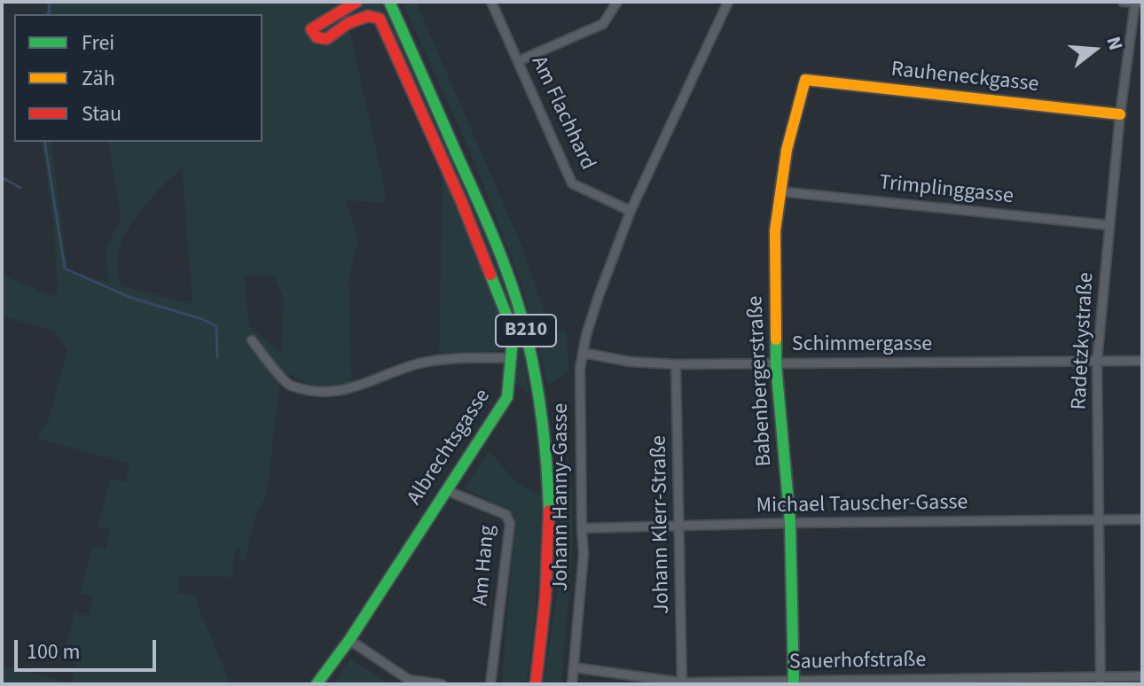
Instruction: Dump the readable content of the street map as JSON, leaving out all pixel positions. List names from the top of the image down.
{
  "streets": {
    "street": [
      "Rauheneckgasse",
      "Am Flachhard",
      "Trimplinggasse",
      "B210",
      "Radetzkystraße",
      "Schimmergasse",
      "Babenbergerstraße",
      "Albrechtsgasse",
      "Johann Hanny-Gasse",
      "Michael Tauscher-Gasse",
      "Johann Klerr-Straße",
      "Am Hang",
      "Sauerhofstraße"
    ]
  },
  "crossings": [
    ["Rauheneckgasse", "Radetzkystraße"],
    ["Rauheneckgasse", "Babenbergerstraße"],
    ["Trimplinggasse", "Radetzkystraße"],
    ["Trimplinggasse", "Babenbergerstraße"],
    ["Radetzkystraße", "Schimmergasse"],
    ["Radetzkystraße", "Michael Tauscher-Gasse"],
    ["Radetzkystraße", "Sauerhofstraße"],
    ["Schimmergasse", "Babenbergerstraße"],
    ["Schimmergasse", "Johann Hanny-Gasse"],
    ["Schimmergasse", "Johann Klerr-Straße"],
    ["Babenbergerstraße", "Michael Tauscher-Gasse"],
    ["Babenbergerstraße", "Sauerhofstraße"],
    ["Albrechtsgasse", "Am Hang"],
    ["Johann Hanny-Gasse", "Michael Tauscher-Gasse"],
    ["Johann Hanny-Gasse", "Sauerhofstraße"],
    ["Michael Tauscher-Gasse", "Johann Klerr-Straße"],
    ["Johann Klerr-Straße", "Sauerhofstraße"]
  ],
  "legend": ["Frei", "Zäh", "Stau"],
  "scale_bar": "100 m",
  "north": "right"
}
